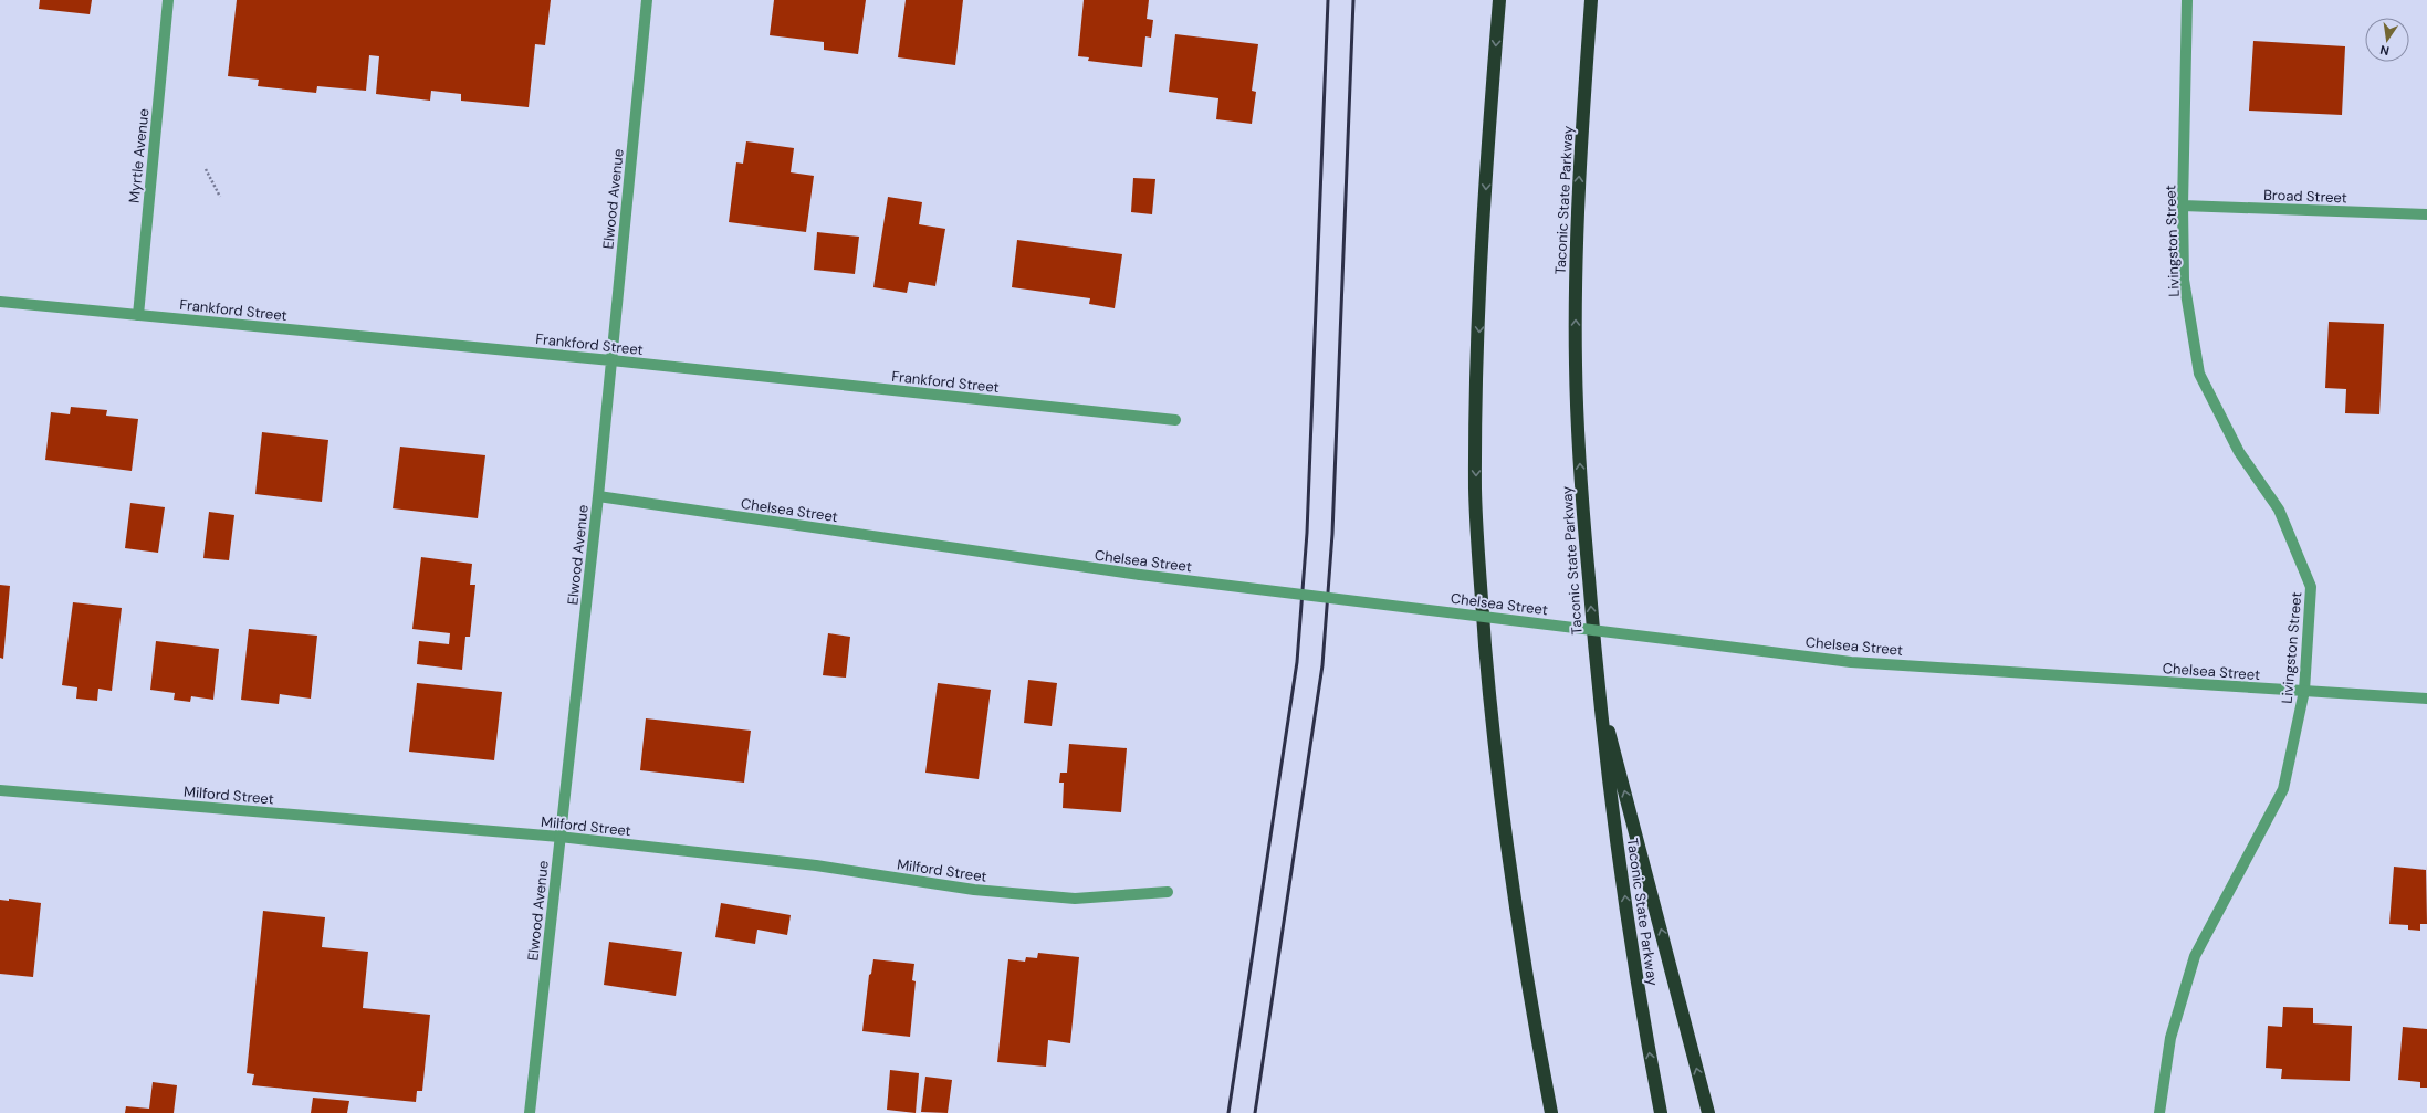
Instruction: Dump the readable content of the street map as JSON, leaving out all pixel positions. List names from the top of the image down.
{
  "streets": {
    "highway": ["Taconic State Parkway"],
    "street": [
      "Myrtle Avenue",
      "Broad Street",
      "Elwood Avenue",
      "Livingston Street",
      "Frankford Street",
      "Chelsea Street",
      "Milford Street"
    ]
  },
  "crossings": [
    ["Myrtle Avenue", "Frankford Street"],
    ["Broad Street", "Livingston Street"],
    ["Elwood Avenue", "Frankford Street"],
    ["Elwood Avenue", "Chelsea Street"],
    ["Elwood Avenue", "Milford Street"],
    ["Livingston Street", "Chelsea Street"]
  ],
  "north": "bottom"
}
